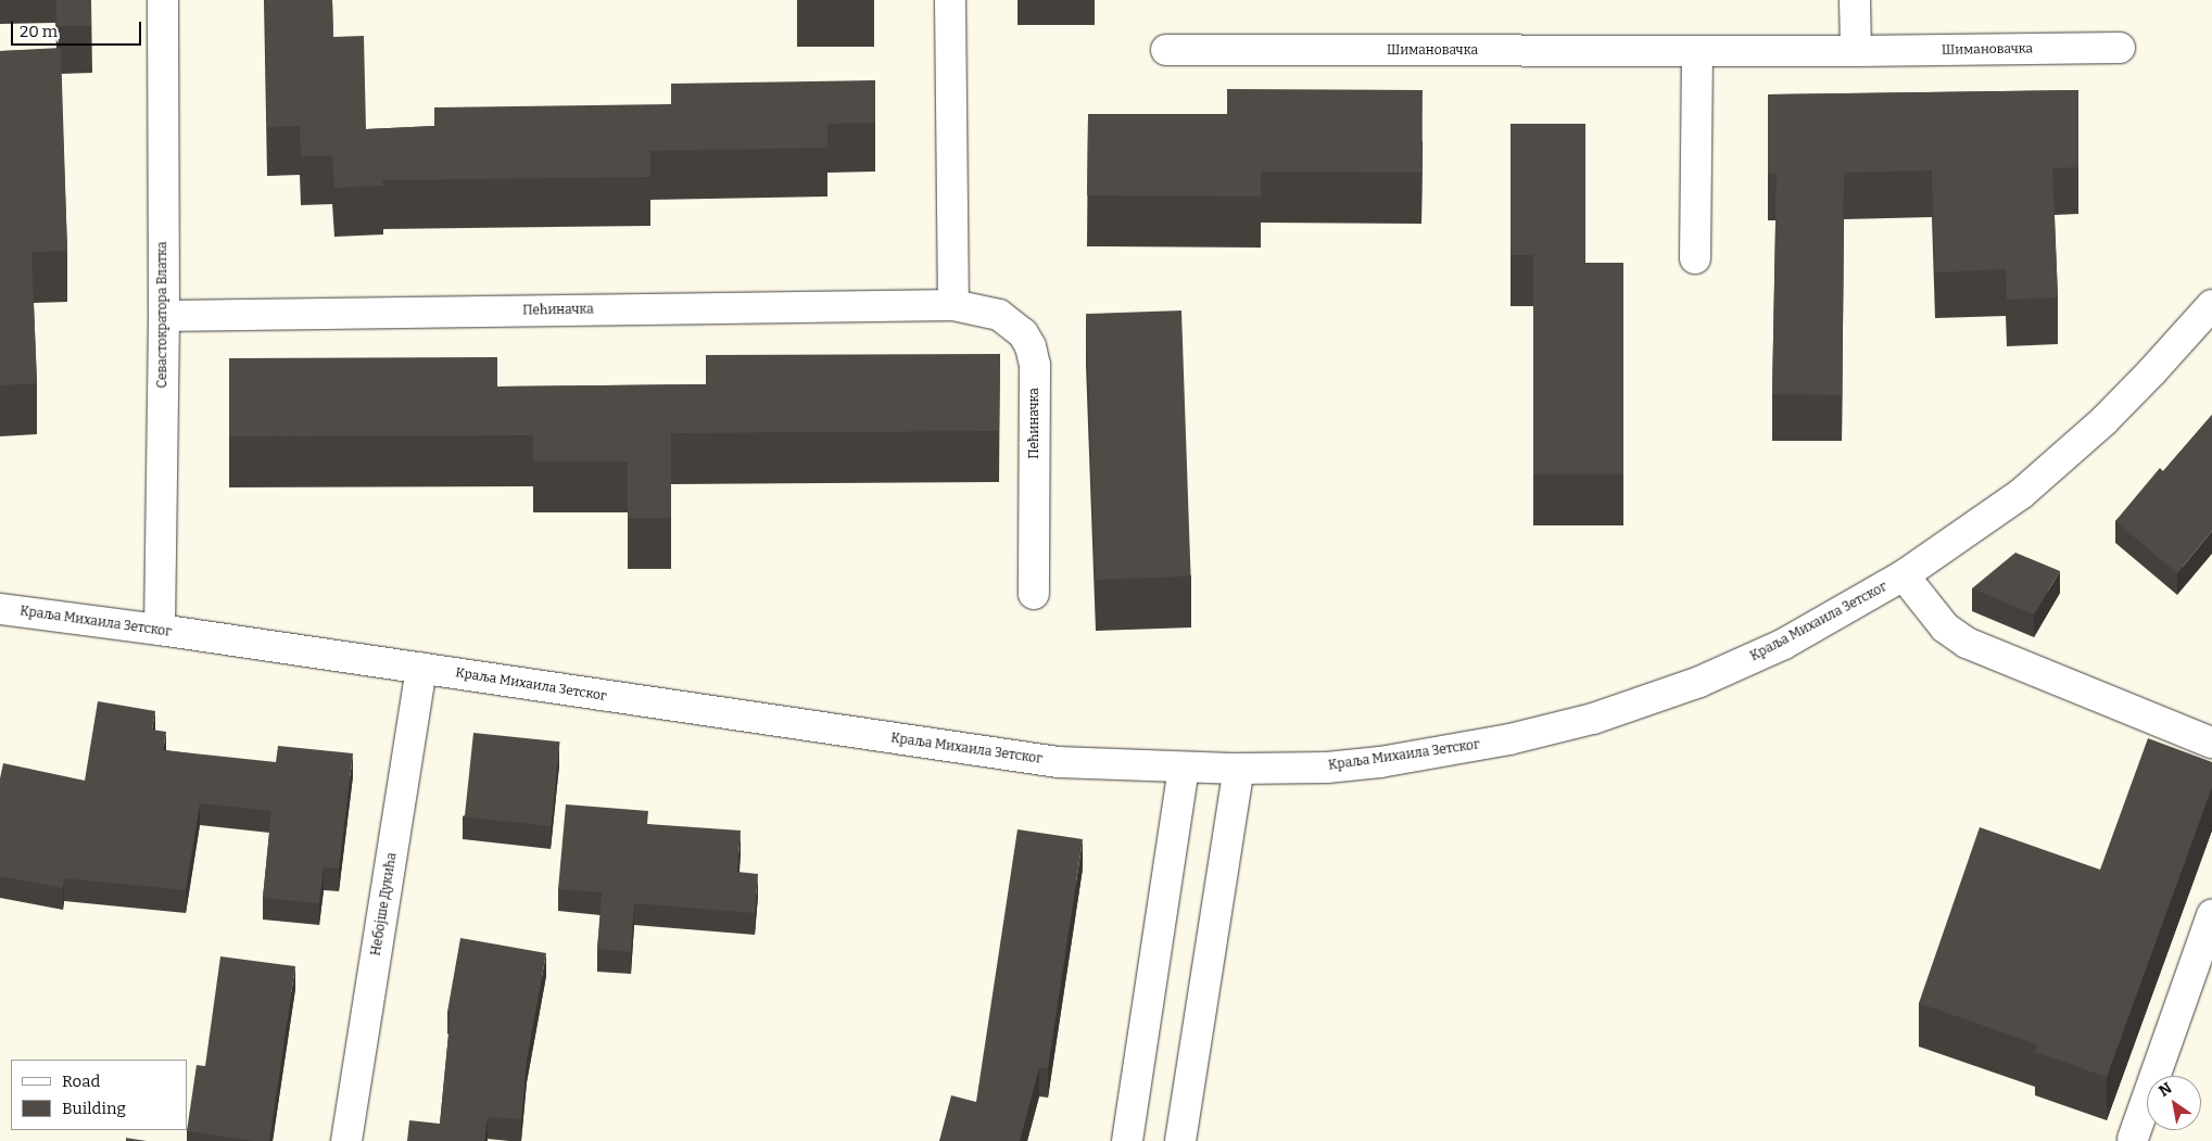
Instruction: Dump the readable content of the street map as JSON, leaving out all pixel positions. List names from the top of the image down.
{
  "streets": {
    "street": [
      "Шимановачка",
      "Пећиначка",
      "Севастократора Влатка",
      "Краља Михаила Зетског",
      "Небојше Дукића"
    ]
  },
  "crossings": [
    ["Пећиначка", "Севастократора Влатка"],
    ["Севастократора Влатка", "Краља Михаила Зетског"],
    ["Краља Михаила Зетског", "Небојше Дукића"]
  ],
  "legend": ["Road", "Building"],
  "scale_bar": "20 m",
  "north": "top left"
}
